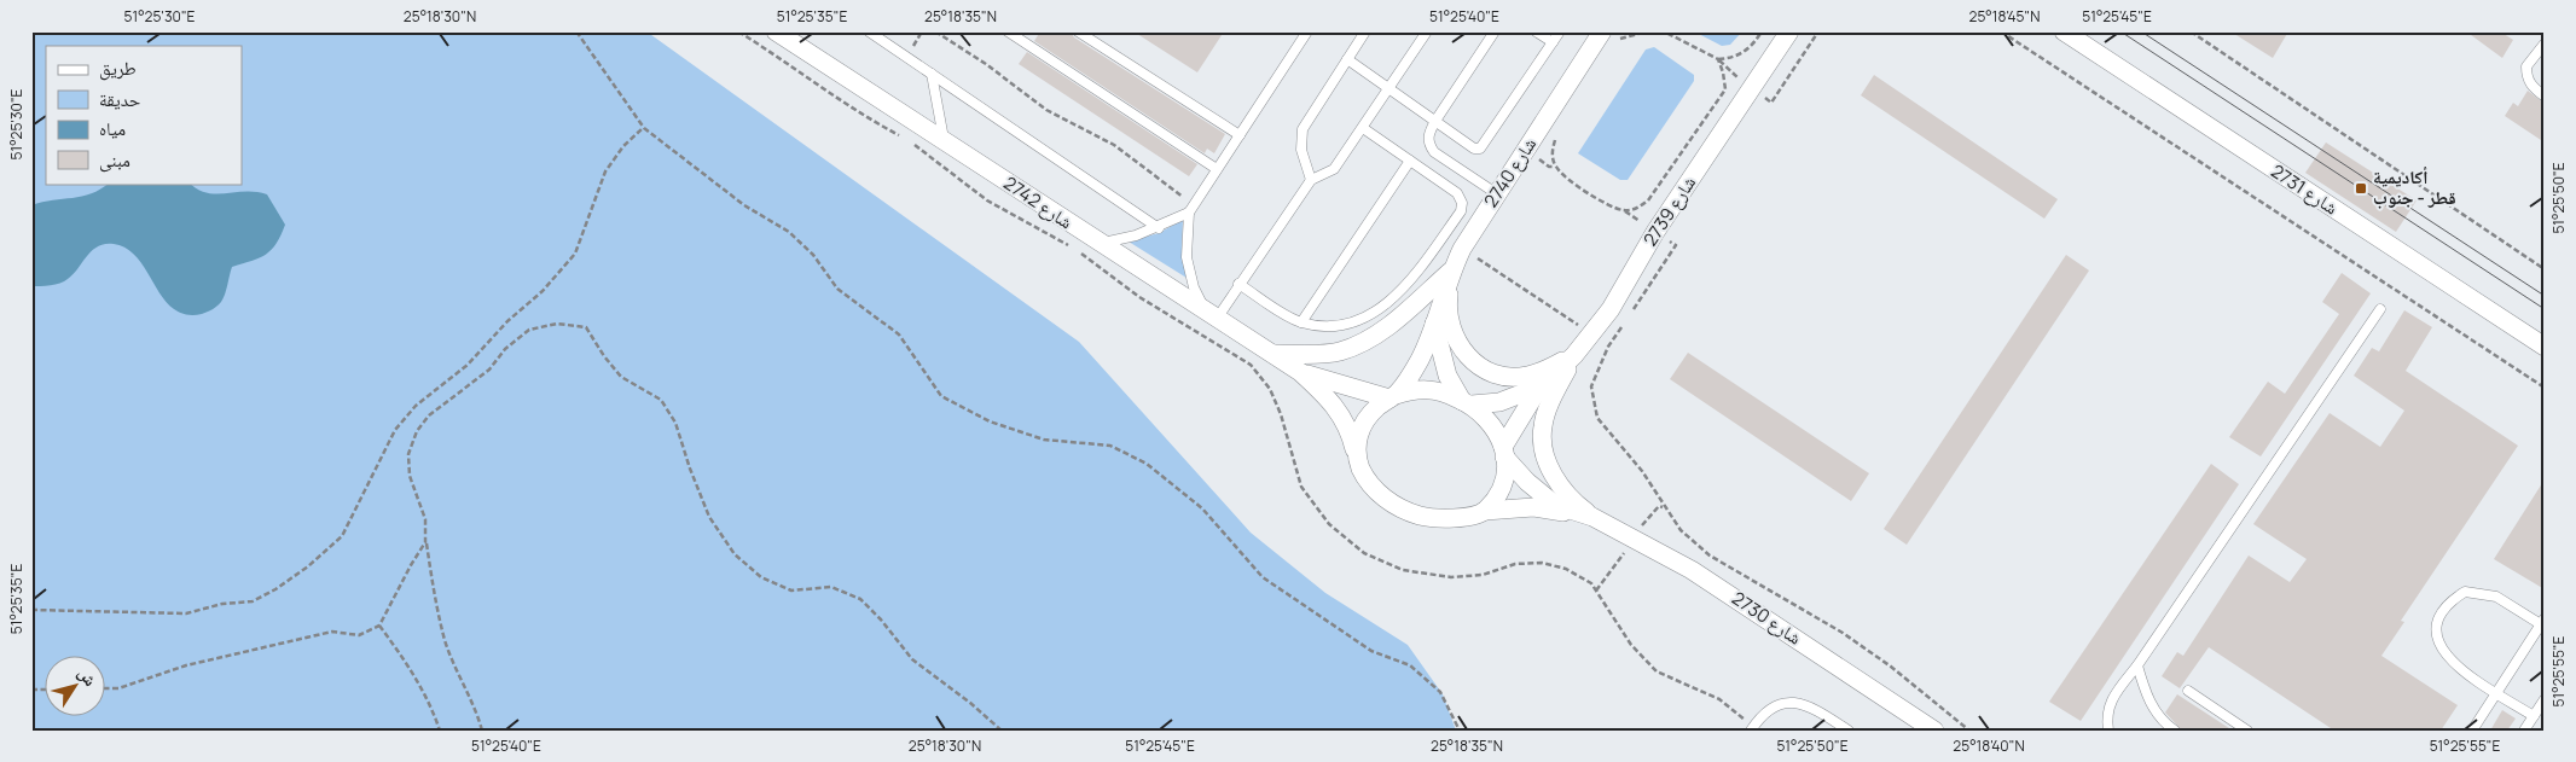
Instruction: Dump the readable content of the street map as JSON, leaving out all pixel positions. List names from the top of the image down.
{
  "streets": {
    "street": [
      "شارع 2740",
      "شارع 2731",
      "شارع 2742",
      "شارع 2739",
      "شارع 2730"
    ]
  },
  "crossings": [
    ["شارع 2740", "شارع 2742"],
    ["شارع 2740", "شارع 2739"],
    ["شارع 2740", "شارع 2730"],
    ["شارع 2742", "شارع 2739"],
    ["شارع 2742", "شارع 2730"],
    ["شارع 2739", "شارع 2730"]
  ],
  "places": {
    "transit": ["أكاديمية قطر - جنوب"]
  },
  "legend": [
    "طريق",
    "حديقة",
    "مياه",
    "مبنى"
  ],
  "north": "top right",
  "coordinates": [
    "51°25'30\"E",
    "25°18'30\"N",
    "51°25'35\"E",
    "25°18'35\"N",
    "51°25'40\"E",
    "25°18'45\"N",
    "51°25'45\"E",
    "51°25'50\"E",
    "51°25'55\"E",
    "25°18'40\"N"
  ]
}
